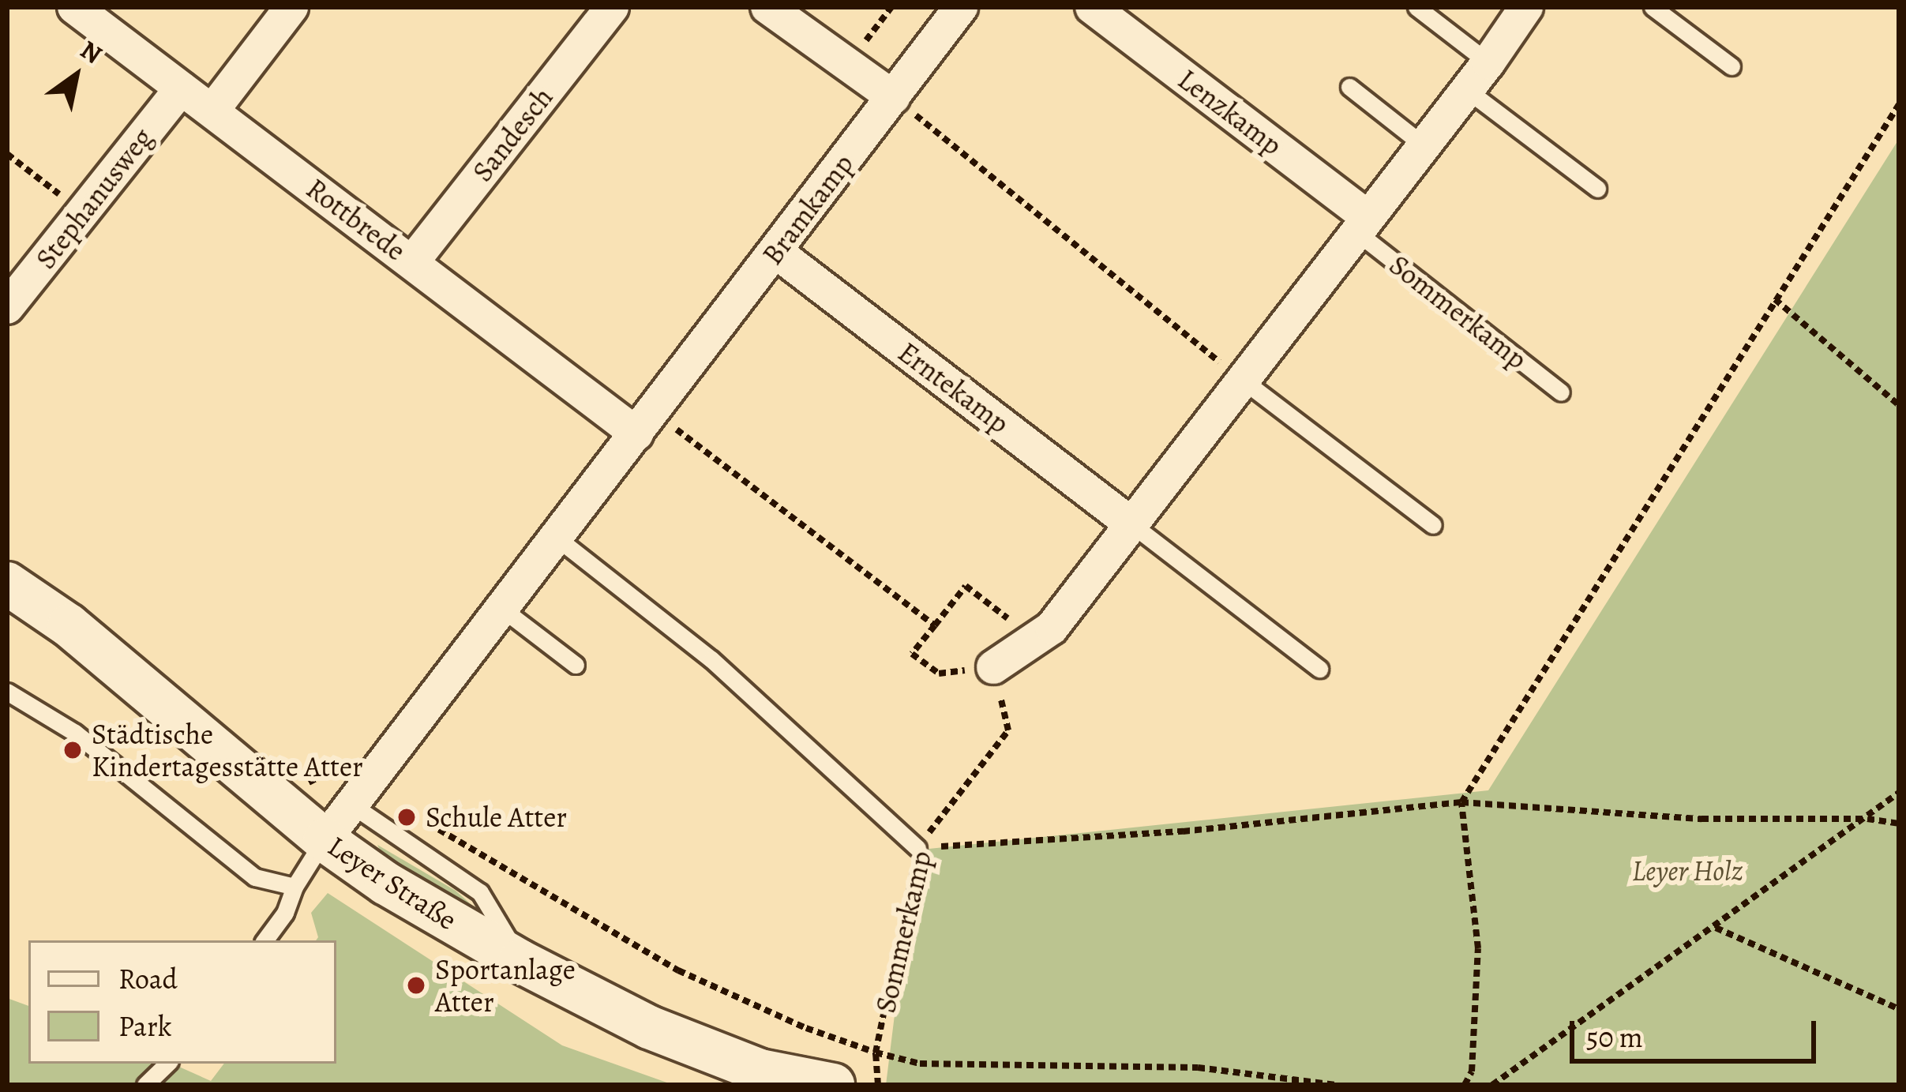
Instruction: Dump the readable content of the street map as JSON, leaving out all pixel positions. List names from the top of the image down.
{
  "streets": {
    "street": [
      "Lenzkamp",
      "Sandesch",
      "Stephanusweg",
      "Bramkamp",
      "Rottbrede",
      "Erntekamp",
      "Leyer Straße"
    ],
    "lane": ["Sommerkamp"]
  },
  "crossings": [
    ["Lenzkamp", "Sommerkamp"],
    ["Sandesch", "Rottbrede"],
    ["Stephanusweg", "Rottbrede"],
    ["Bramkamp", "Rottbrede"],
    ["Bramkamp", "Erntekamp"],
    ["Bramkamp", "Leyer Straße"]
  ],
  "parks": ["Leyer Holz"],
  "places": ["Städtische Kindertagesstätte Atter", "Schule Atter", "Sportanlage Atter"],
  "legend": ["Road", "Park"],
  "scale_bar": "50 m",
  "north": "top right"
}
